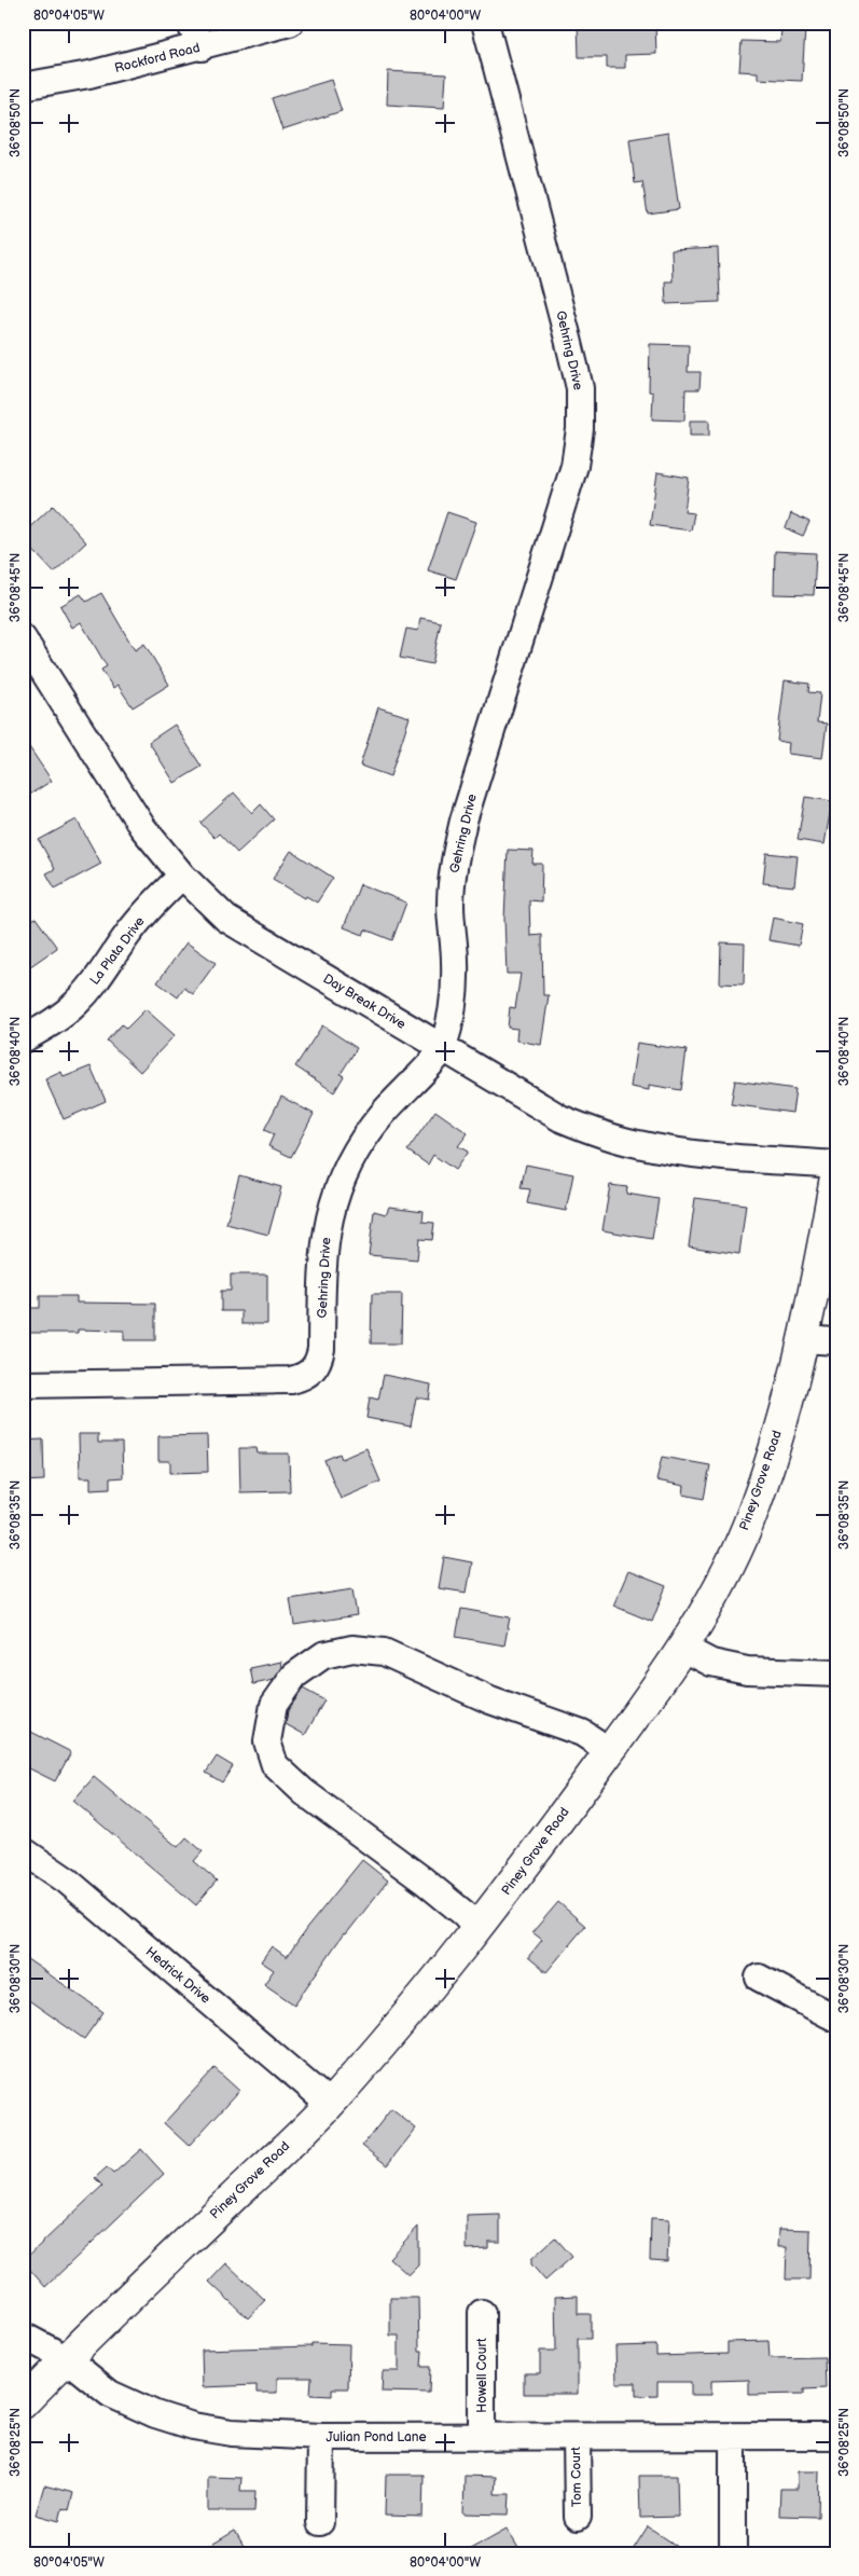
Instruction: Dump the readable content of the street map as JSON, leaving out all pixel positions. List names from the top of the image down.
{
  "streets": {
    "main road": ["Piney Grove Road"],
    "street": [
      "Rockford Road",
      "Gehring Drive",
      "La Plata Drive",
      "Day Break Drive",
      "Hedrick Drive",
      "Howell Court",
      "Julian Pond Lane",
      "Tom Court"
    ]
  },
  "crossings": [
    ["Gehring Drive", "Day Break Drive"],
    ["La Plata Drive", "Day Break Drive"],
    ["Piney Grove Road", "Hedrick Drive"],
    ["Piney Grove Road", "Julian Pond Lane"],
    ["Howell Court", "Julian Pond Lane"],
    ["Julian Pond Lane", "Tom Court"]
  ],
  "coordinates": [
    "80°04'05\"W",
    "80°04'00\"W",
    "36°08'50\"N",
    "36°08'45\"N",
    "36°08'40\"N",
    "36°08'35\"N",
    "36°08'30\"N",
    "36°08'25\"N"
  ]
}
